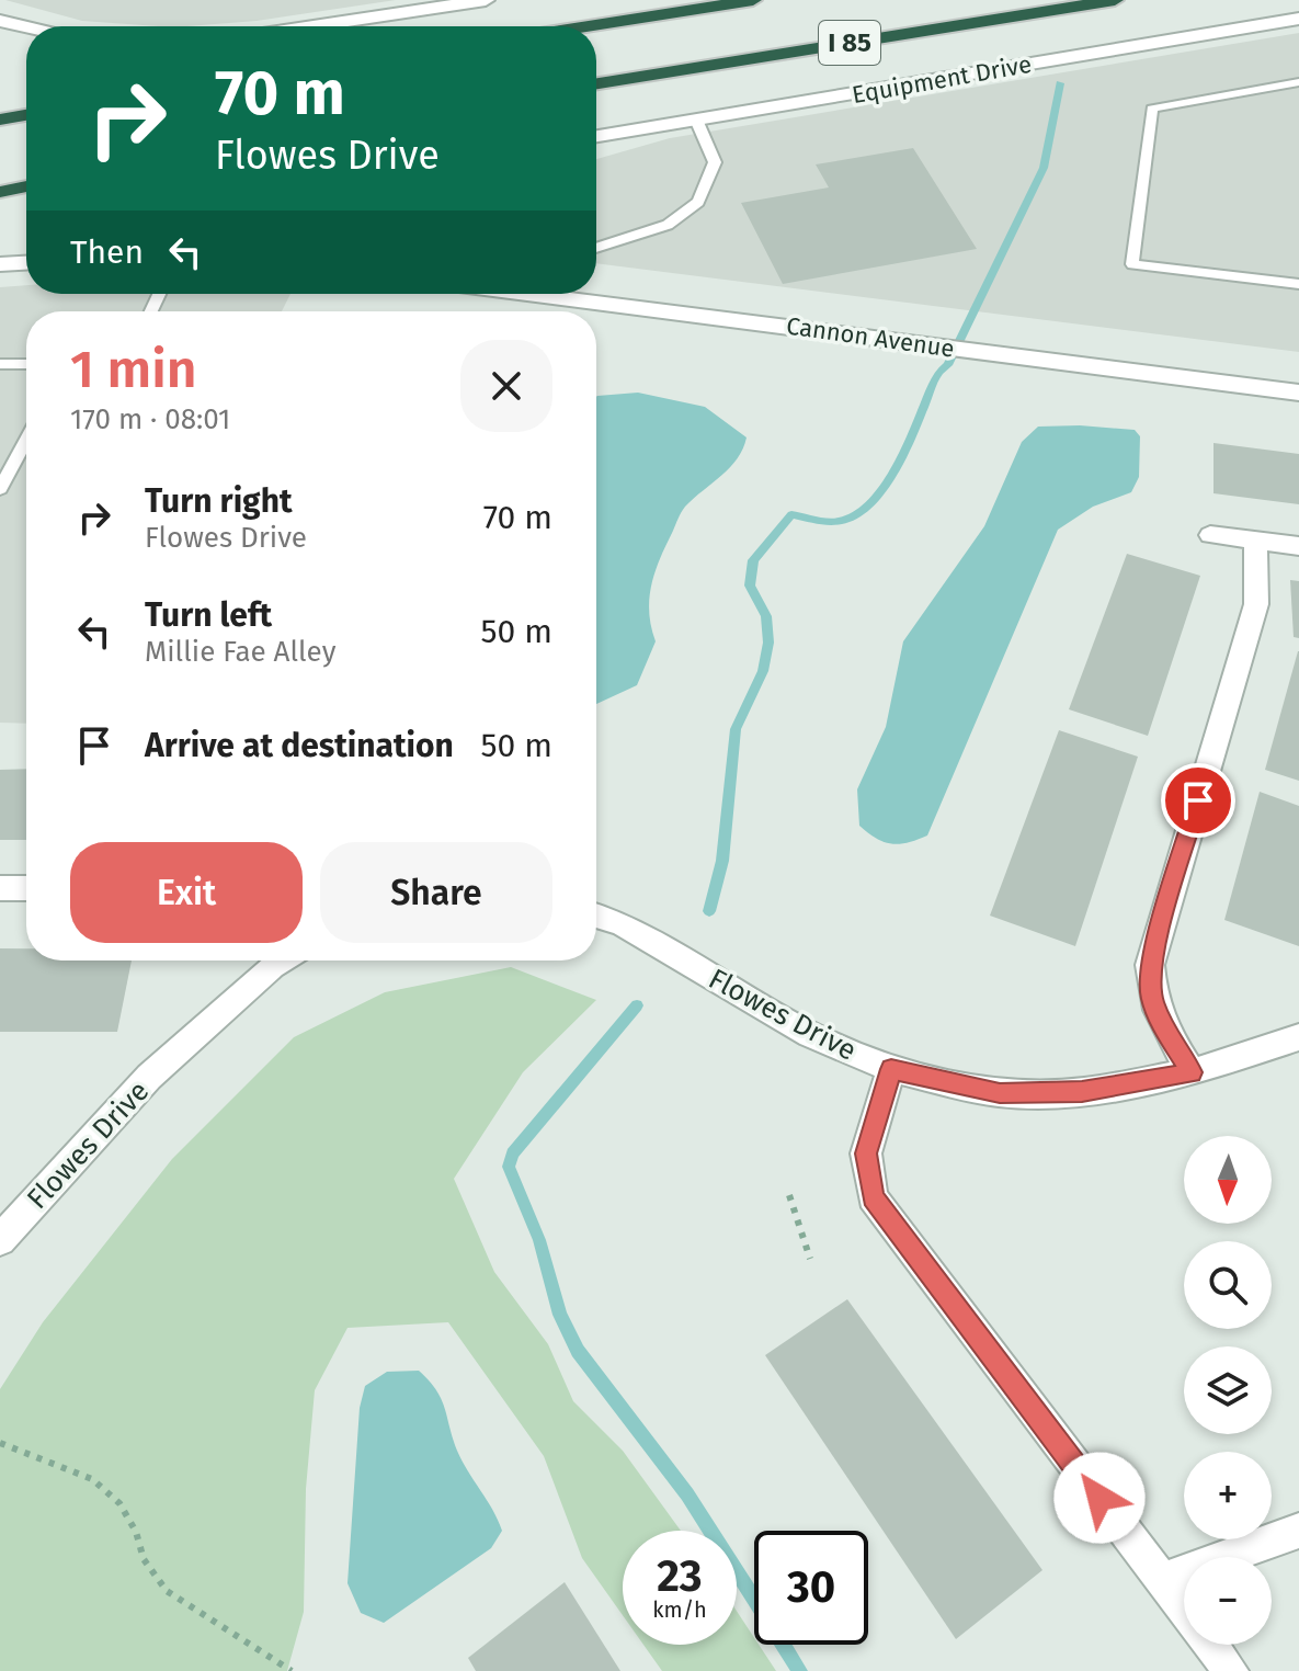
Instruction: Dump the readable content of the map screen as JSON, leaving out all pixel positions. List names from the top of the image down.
{
  "streets": {
    "highway": ["I 85"],
    "street": ["Equipment Drive", "Cannon Avenue", "Flowes Drive"]
  },
  "north": "bottom",
  "page": {
    "turn": ["70 m", "Flowes Drive"],
    "then": "Then",
    "heading": ["1 min", "170 m · 08:01"],
    "list": [
      {
        "name": "Turn right",
        "note": "Flowes Drive",
        "value": "70 m"
      },
      {
        "name": "Turn left",
        "note": "Millie Fae Alley",
        "value": "50 m"
      },
      {
        "name": "Arrive at destination",
        "value": "50 m"
      }
    ],
    "buttons": ["Exit", "Share"],
    "map_buttons": ["+", "−"],
    "speed": "23 km/h",
    "limit": "30"
  }
}
